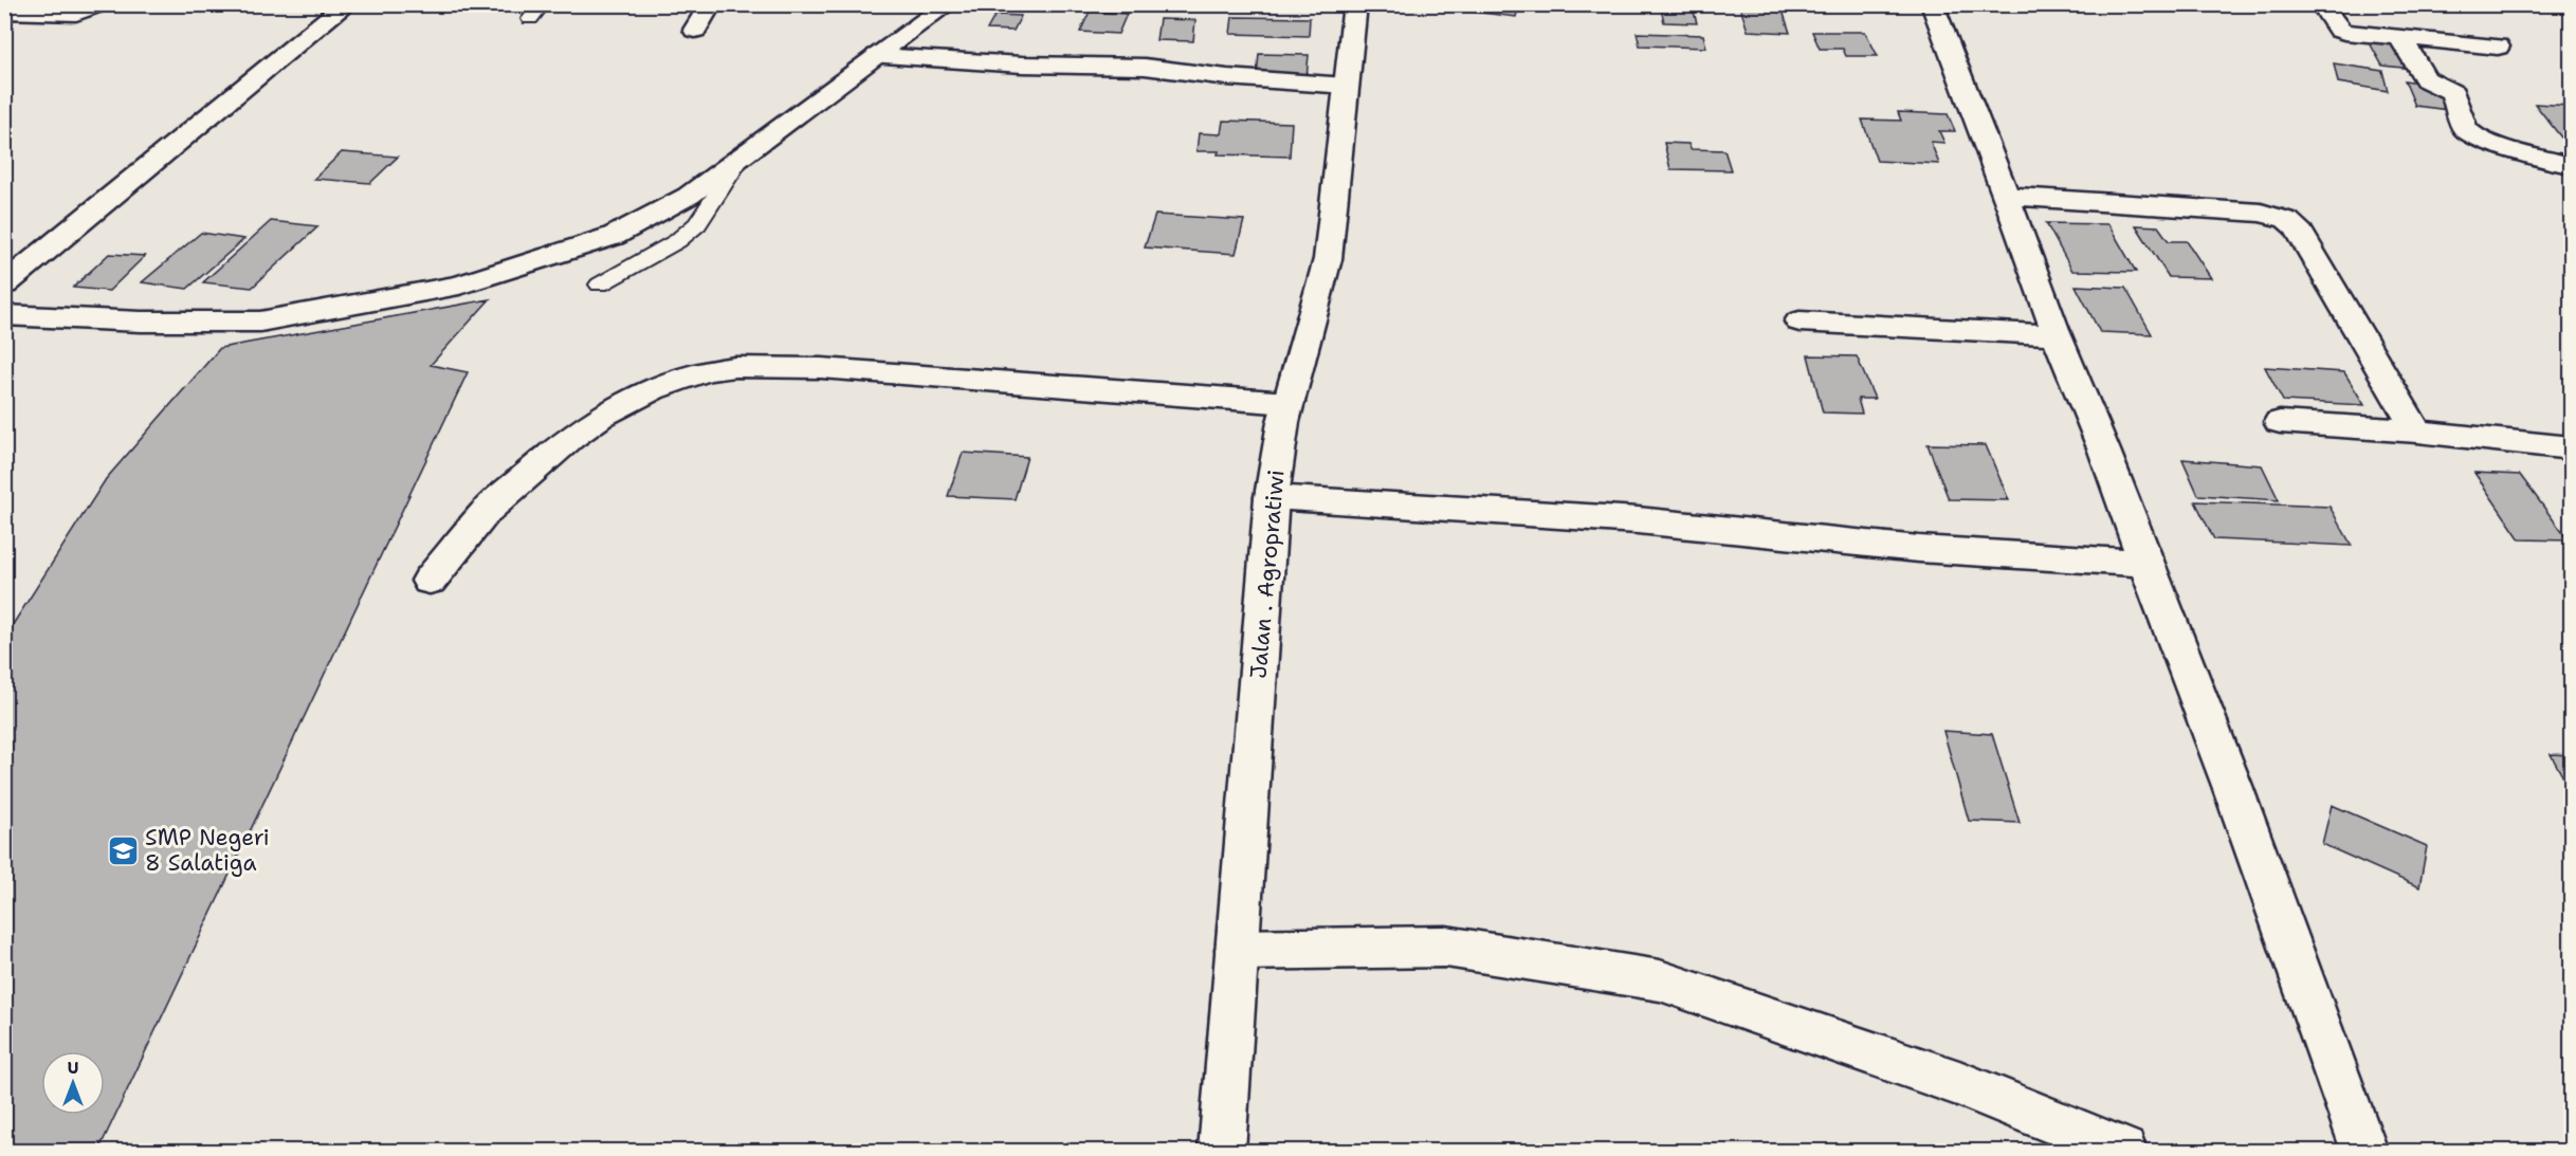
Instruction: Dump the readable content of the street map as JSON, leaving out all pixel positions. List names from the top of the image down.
{
  "streets": {
    "street": ["Jalan . Agropratiwi"]
  },
  "places": {
    "school or university": ["SMP Negeri 8 Salatiga"]
  },
  "north": "top"
}
